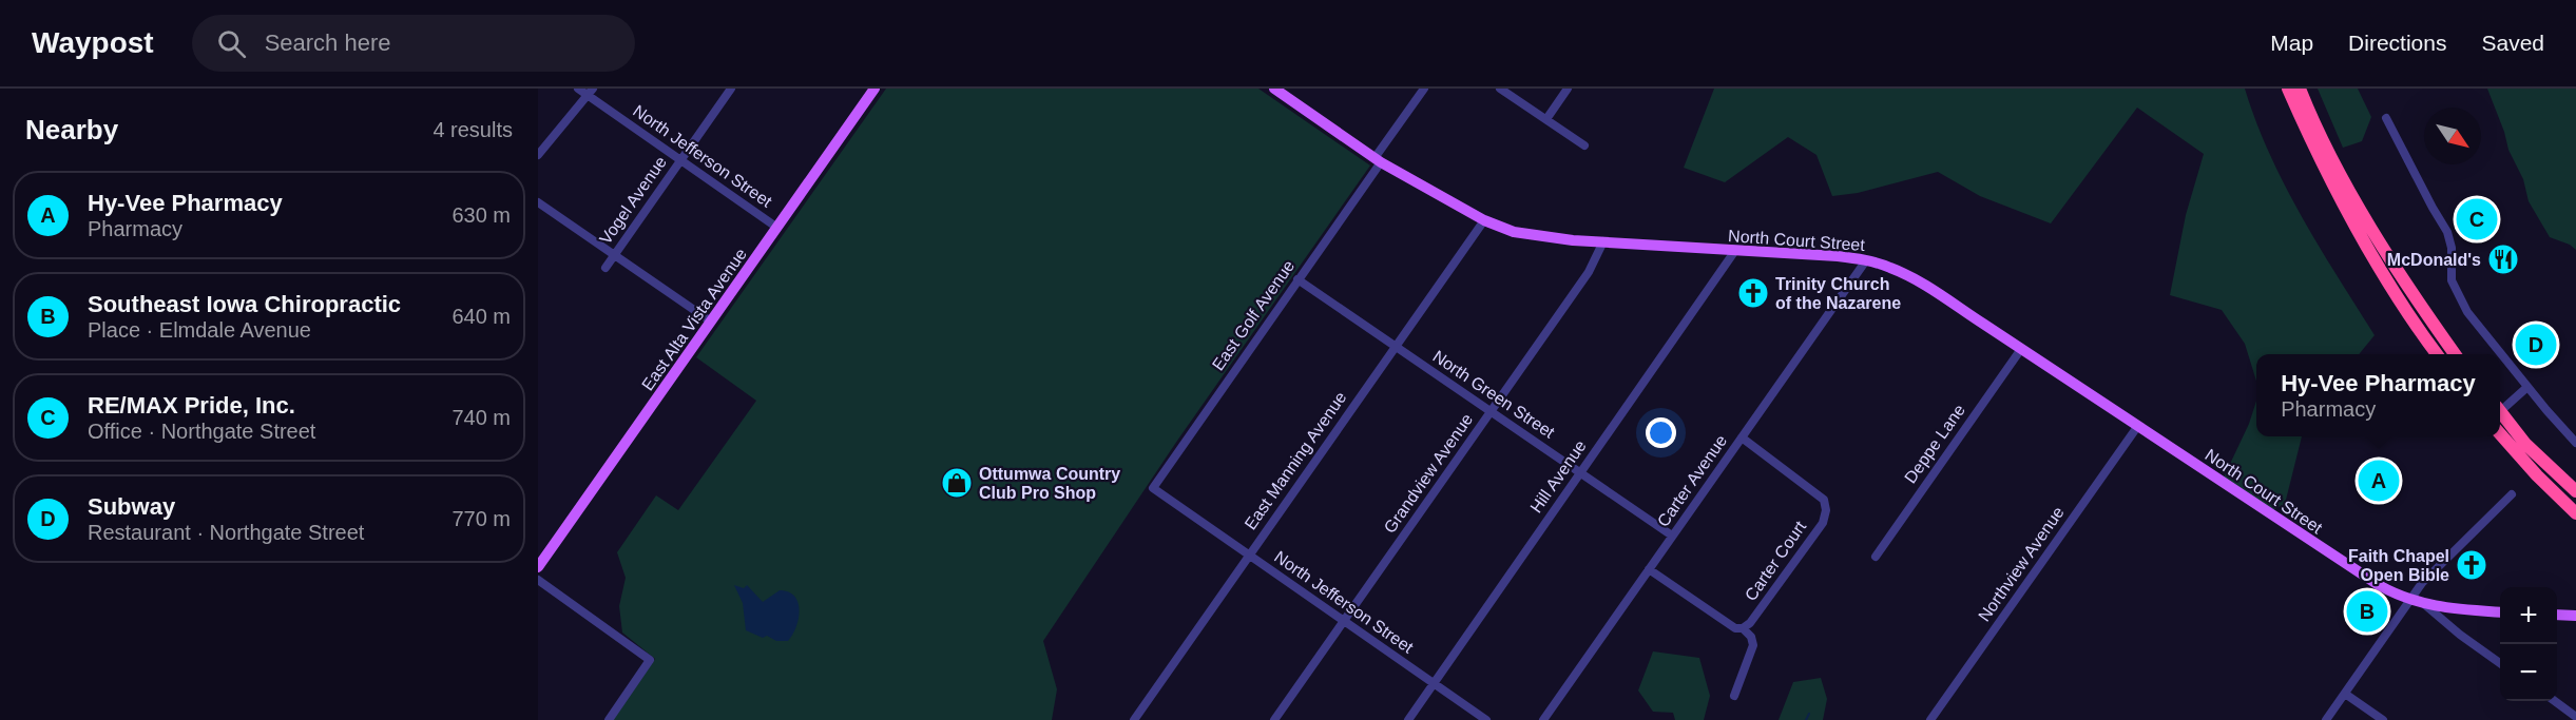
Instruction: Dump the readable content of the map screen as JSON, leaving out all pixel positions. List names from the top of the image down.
{
  "streets": {
    "main road": ["North Court Street", "East Alta Vista Avenue"],
    "street": [
      "North Jefferson Street",
      "Vogel Avenue",
      "East Golf Avenue",
      "North Green Street",
      "Deppe Lane",
      "East Manning Avenue",
      "Grandview Avenue",
      "Hill Avenue",
      "Carter Avenue",
      "Carter Court",
      "Northview Avenue"
    ]
  },
  "crossings": [
    ["North Jefferson Street", "Vogel Avenue"],
    ["North Jefferson Street", "East Golf Avenue"],
    ["North Jefferson Street", "East Alta Vista Avenue"],
    ["North Jefferson Street", "East Manning Avenue"],
    ["North Jefferson Street", "Grandview Avenue"],
    ["North Jefferson Street", "Hill Avenue"],
    ["North Court Street", "East Golf Avenue"],
    ["North Court Street", "Deppe Lane"],
    ["North Court Street", "East Manning Avenue"],
    ["North Court Street", "Grandview Avenue"],
    ["North Court Street", "Hill Avenue"],
    ["North Court Street", "Carter Avenue"],
    ["North Court Street", "Northview Avenue"],
    ["East Golf Avenue", "North Green Street"],
    ["North Green Street", "East Manning Avenue"],
    ["North Green Street", "Grandview Avenue"],
    ["North Green Street", "Hill Avenue"],
    ["North Green Street", "Carter Avenue"],
    ["Carter Avenue", "Carter Court"]
  ],
  "places": {
    "restaurant": ["McDonald's"],
    "church": ["Trinity Church of the Nazarene", "Faith Chapel Open Bible"],
    "shop": ["Ottumwa Country Club Pro Shop"]
  },
  "north": "bottom right",
  "page": {
    "header": "Waypost",
    "search": "Search here",
    "nav": ["Map", "Directions", "Saved"],
    "heading": ["Nearby", "4 results"],
    "list": [
      {
        "mark": "A",
        "name": "Hy-Vee Pharmacy",
        "note": "Pharmacy",
        "value": "630 m"
      },
      {
        "mark": "B",
        "name": "Southeast Iowa Chiropractic",
        "note": "Place · Elmdale Avenue",
        "value": "640 m"
      },
      {
        "mark": "C",
        "name": "RE/MAX Pride, Inc.",
        "note": "Office · Northgate Street",
        "value": "740 m"
      },
      {
        "mark": "D",
        "name": "Subway",
        "note": "Restaurant · Northgate Street",
        "value": "770 m"
      }
    ],
    "pins": [
      "C",
      "D",
      "A",
      "B"
    ],
    "popup": ["Hy-Vee Pharmacy", "Pharmacy"],
    "map_buttons": ["+", "−"]
  }
}
